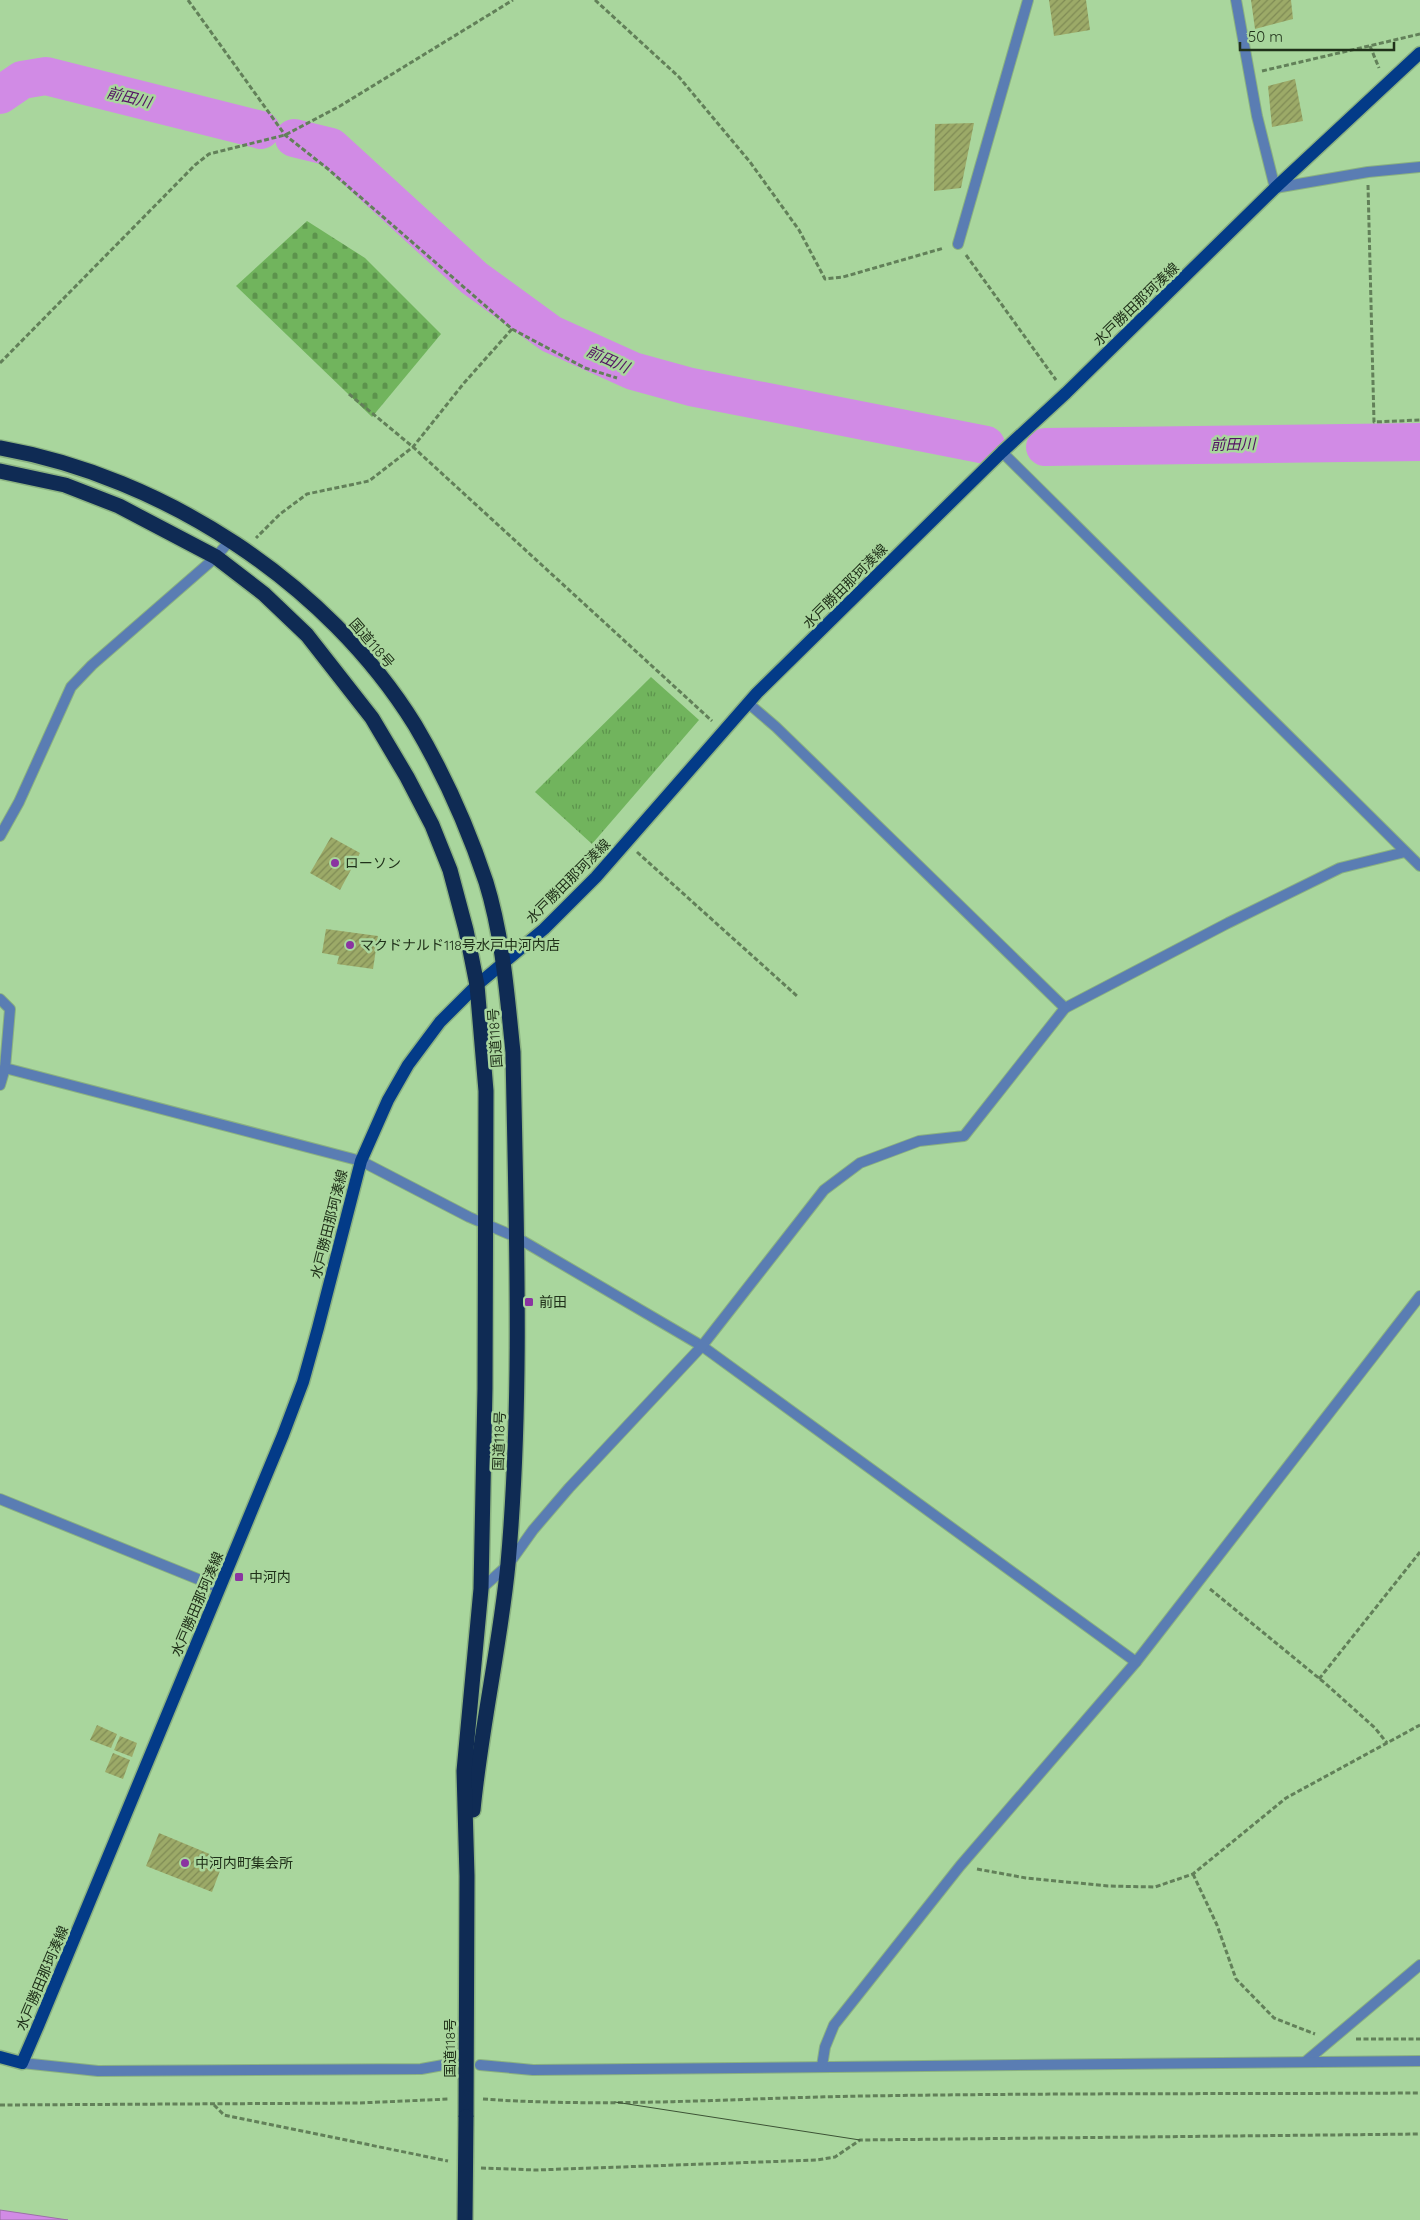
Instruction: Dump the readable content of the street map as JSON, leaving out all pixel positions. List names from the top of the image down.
{
  "streets": {
    "highway": ["国道118号"],
    "main road": ["水戸勝田那珂湊線"]
  },
  "crossings": [
    ["水戸勝田那珂湊線", "国道118号"]
  ],
  "water": ["前田川"],
  "places": {
    "other": ["ローソン", "マクドナルド118号水戸中河内店", "中河内町集会所"],
    "transit": ["前田", "中河内"]
  },
  "scale_bar": "50 m"
}
